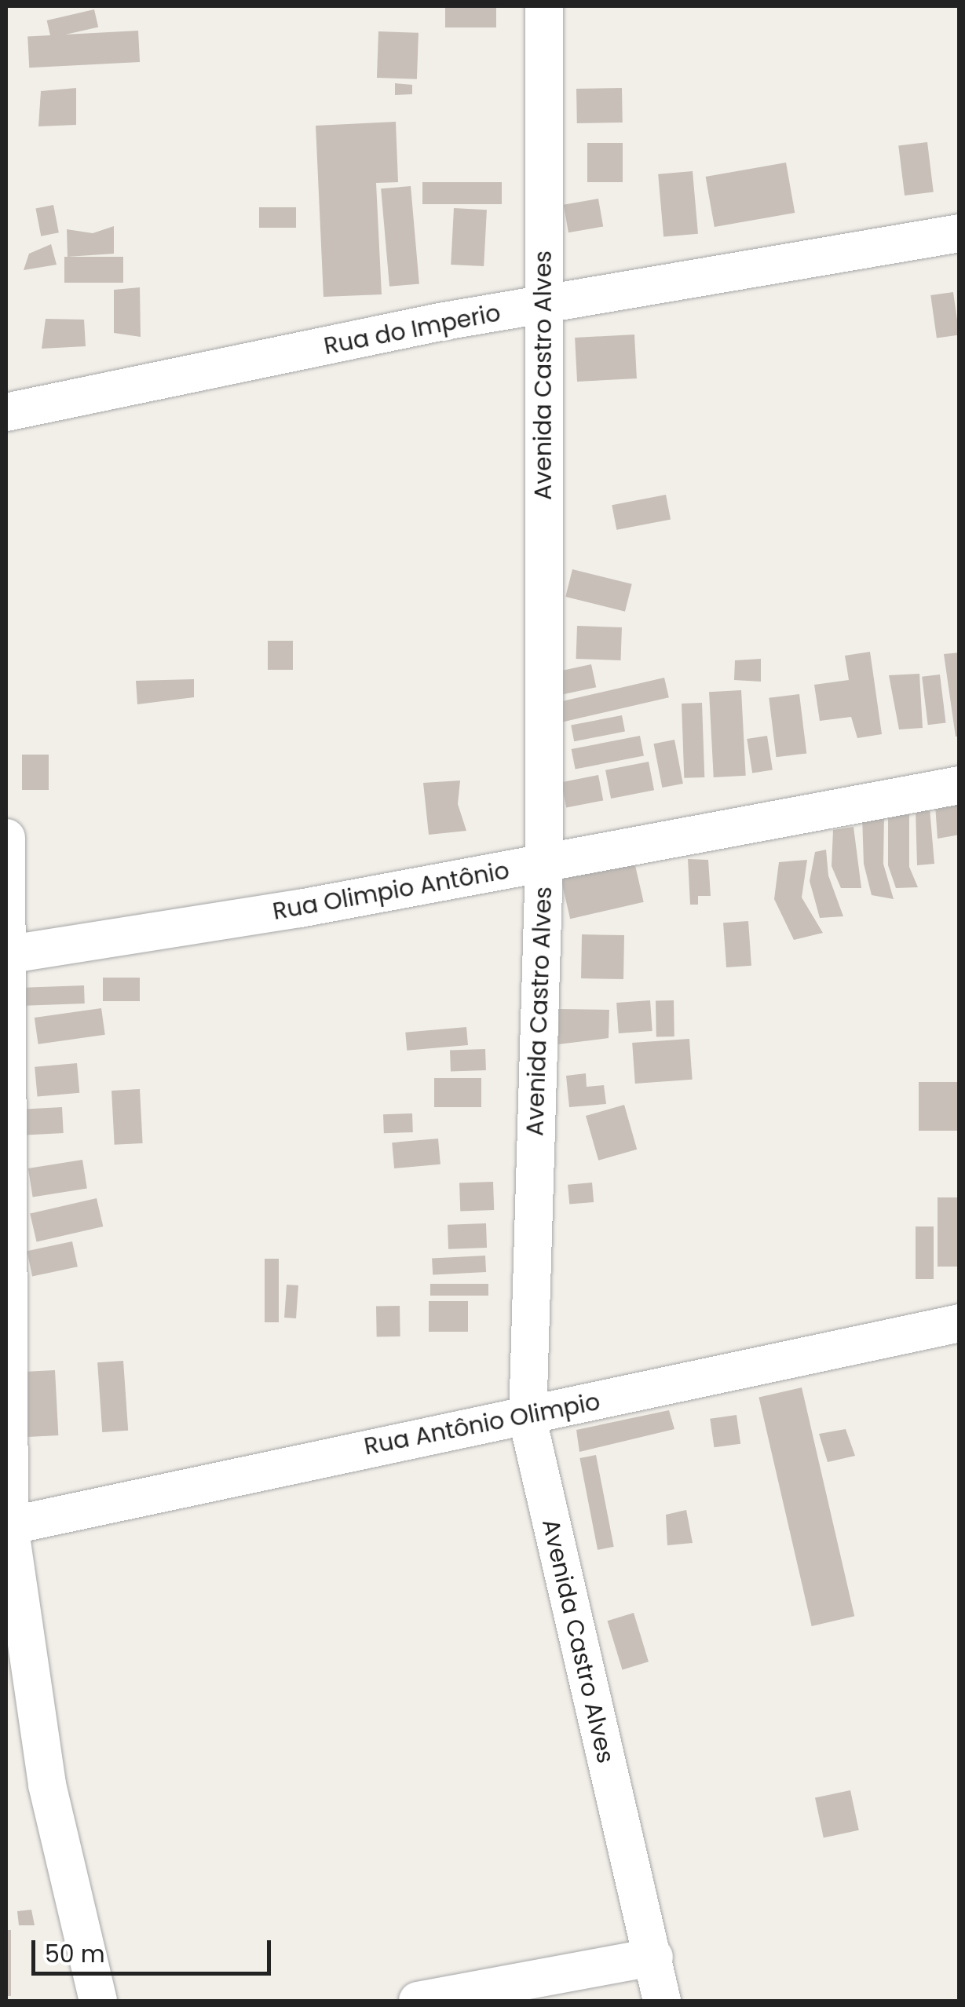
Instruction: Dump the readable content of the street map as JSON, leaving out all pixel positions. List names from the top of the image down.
{
  "streets": {
    "street": [
      "Rua do Imperio",
      "Avenida Castro Alves",
      "Rua Olimpio Antônio",
      "Rua Antônio Olimpio"
    ]
  },
  "crossings": [
    ["Rua do Imperio", "Avenida Castro Alves"],
    ["Avenida Castro Alves", "Rua Olimpio Antônio"],
    ["Avenida Castro Alves", "Rua Antônio Olimpio"]
  ],
  "scale_bar": "50 m"
}
